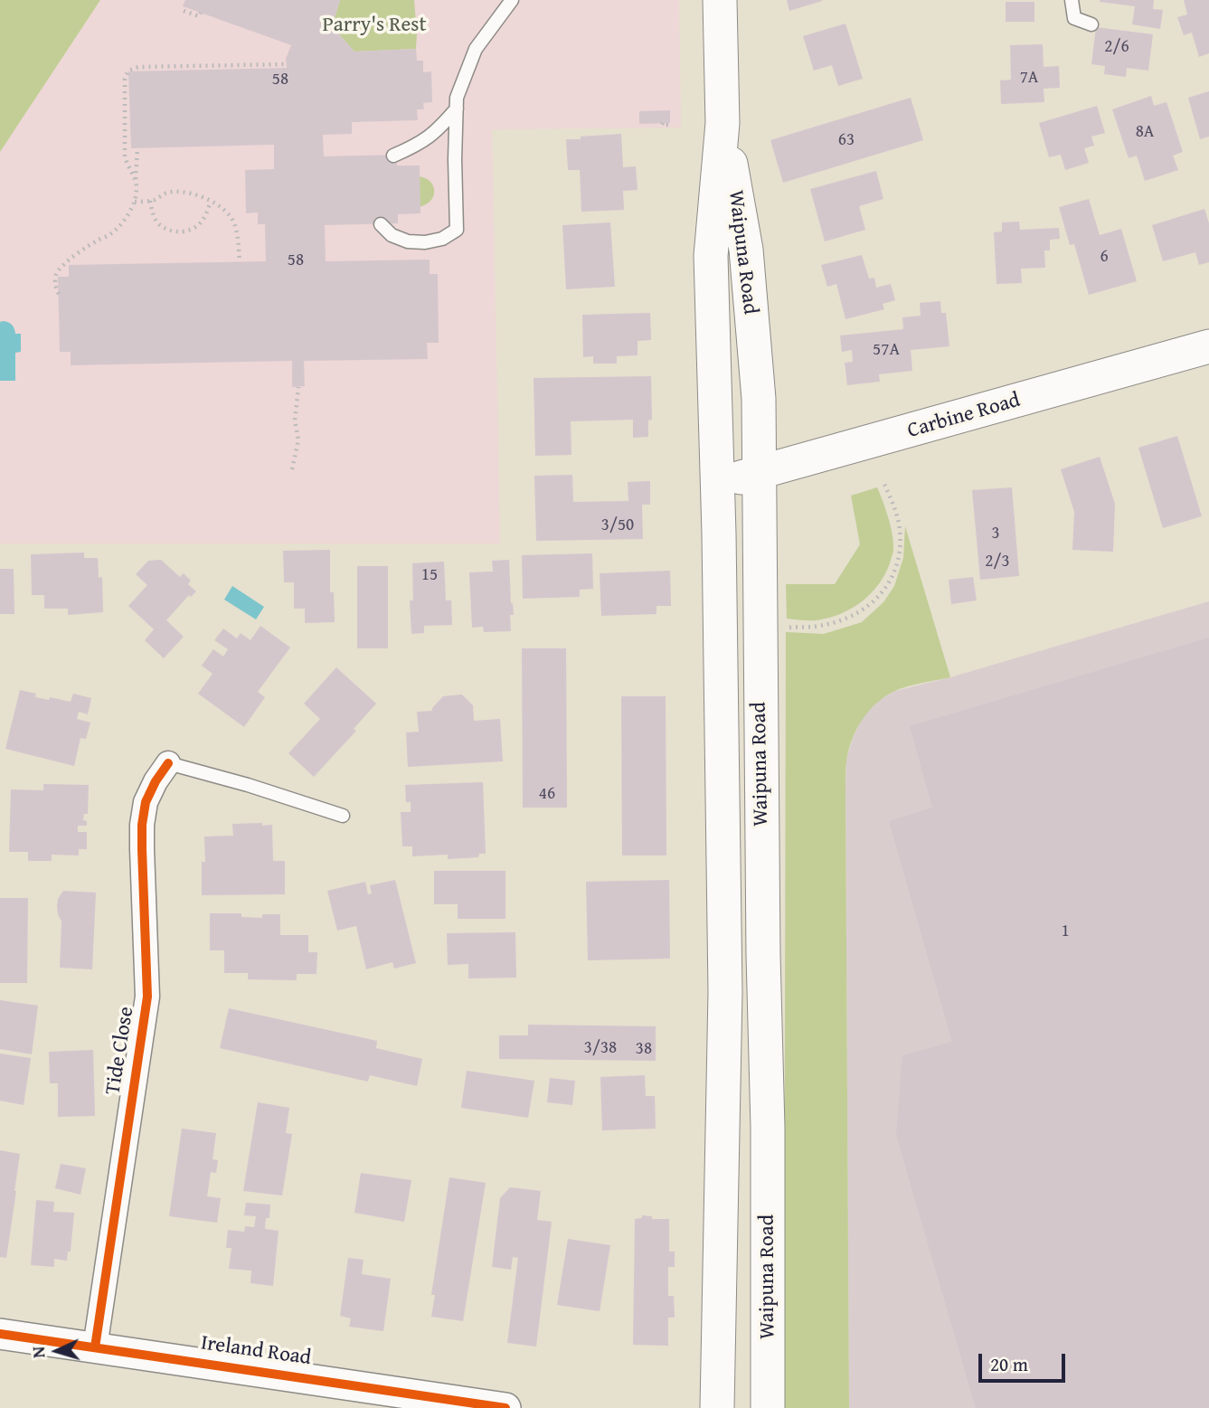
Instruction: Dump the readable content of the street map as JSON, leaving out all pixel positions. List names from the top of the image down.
{
  "streets": {
    "main road": ["Waipuna Road", "Carbine Road"],
    "street": ["Tide Close", "Ireland Road"]
  },
  "crossings": [
    ["Waipuna Road", "Carbine Road"],
    ["Tide Close", "Ireland Road"]
  ],
  "parks": ["Parry's Rest"],
  "house_numbers": [
    "2/6",
    "7A",
    "58",
    "8A",
    "63",
    "6",
    "58",
    "57A",
    "3/50",
    "3",
    "2/3",
    "15",
    "46",
    "1",
    "3/38",
    "38"
  ],
  "scale_bar": "20 m",
  "north": "left"
}
